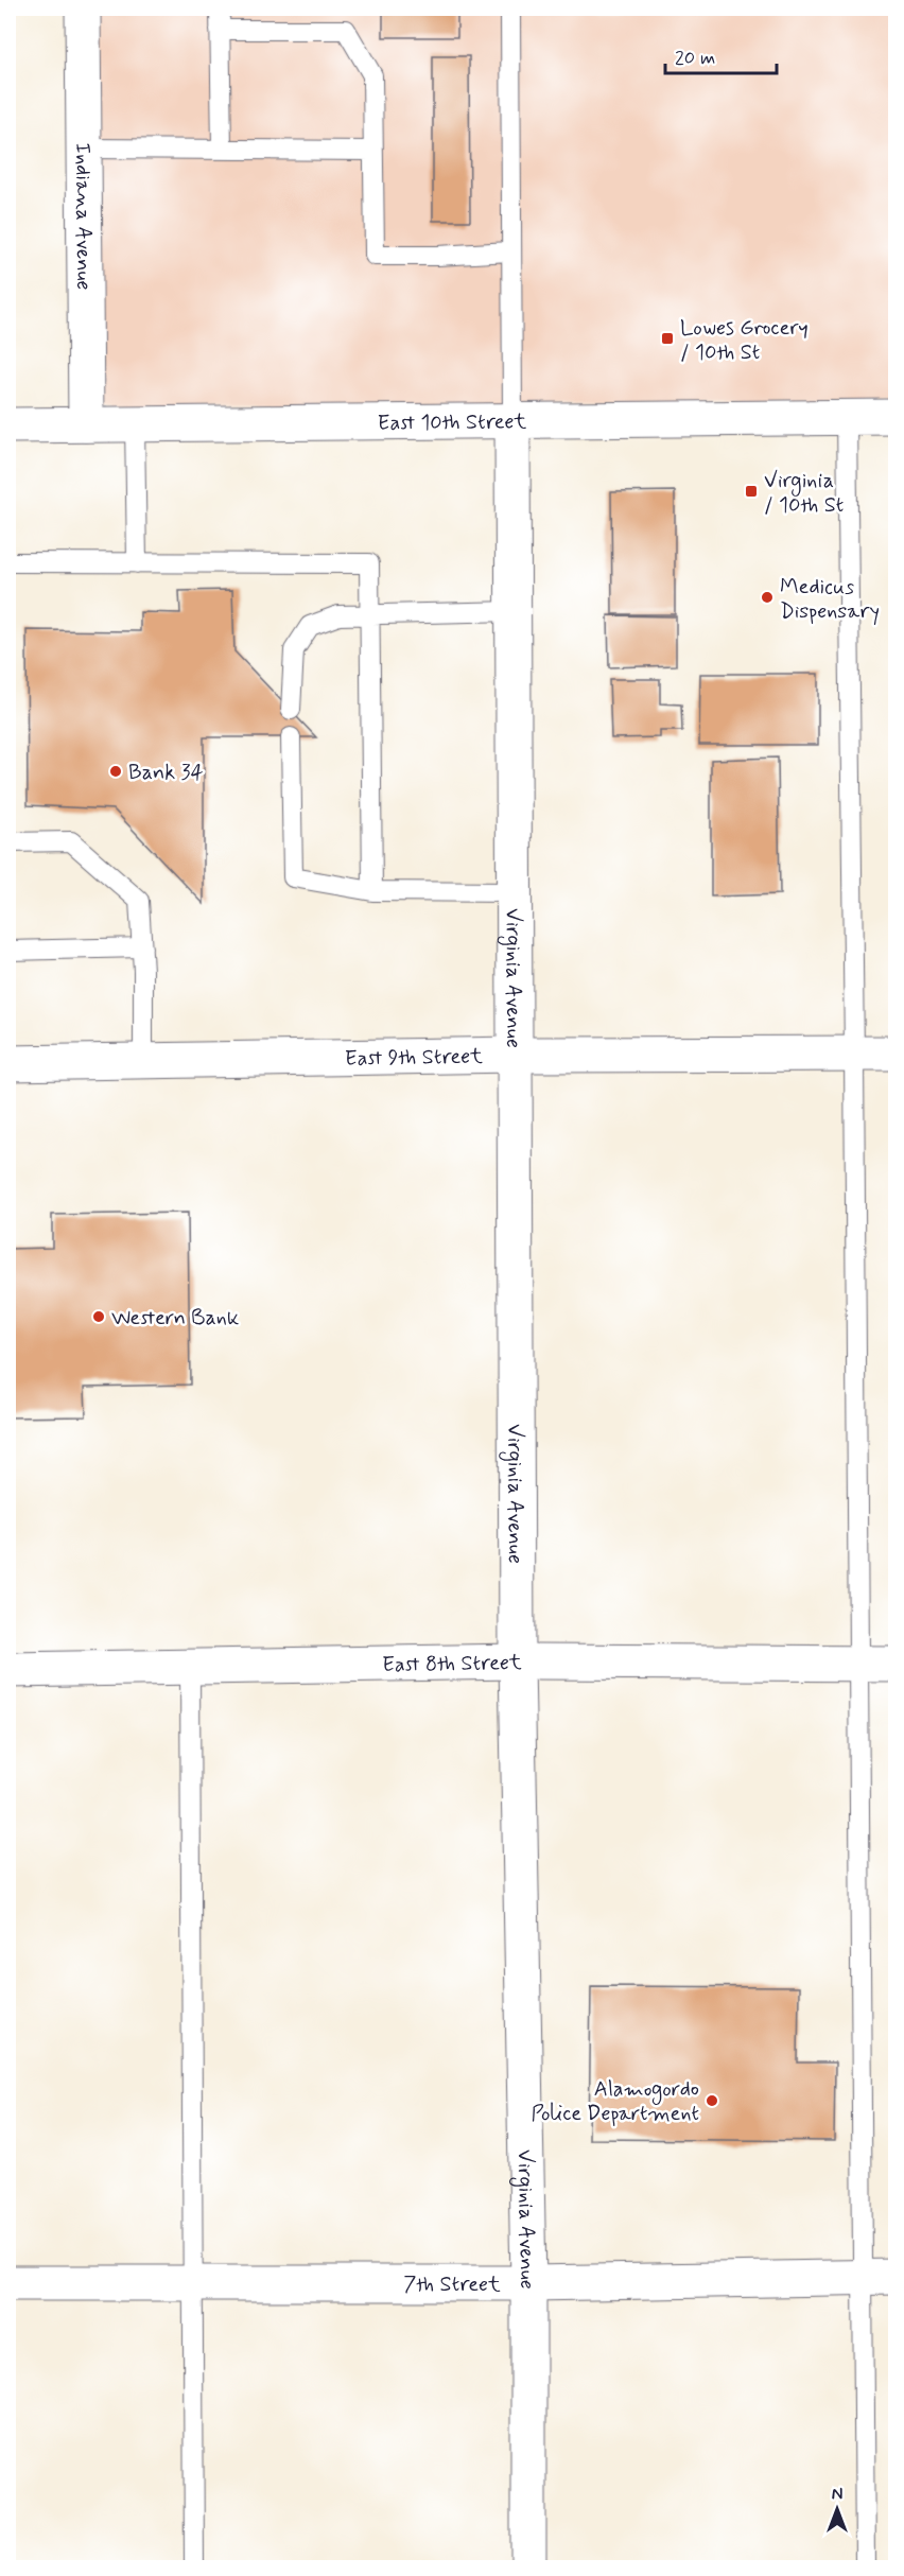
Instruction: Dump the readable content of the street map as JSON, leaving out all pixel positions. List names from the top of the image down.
{
  "streets": {
    "street": [
      "Indiana Avenue",
      "East 10th Street",
      "Virginia Avenue",
      "East 9th Street",
      "East 8th Street",
      "7th Street"
    ]
  },
  "crossings": [
    ["Indiana Avenue", "East 10th Street"],
    ["East 10th Street", "Virginia Avenue"],
    ["Virginia Avenue", "East 9th Street"],
    ["Virginia Avenue", "East 8th Street"],
    ["Virginia Avenue", "7th Street"]
  ],
  "places": {
    "transit": ["Lowes Grocery / 10th St", "Virginia / 10th St"],
    "other": [
      "Medicus Dispensary",
      "Bank 34",
      "Western Bank",
      "Alamogordo Police Department"
    ]
  },
  "scale_bar": "20 m",
  "north": "top"
}
